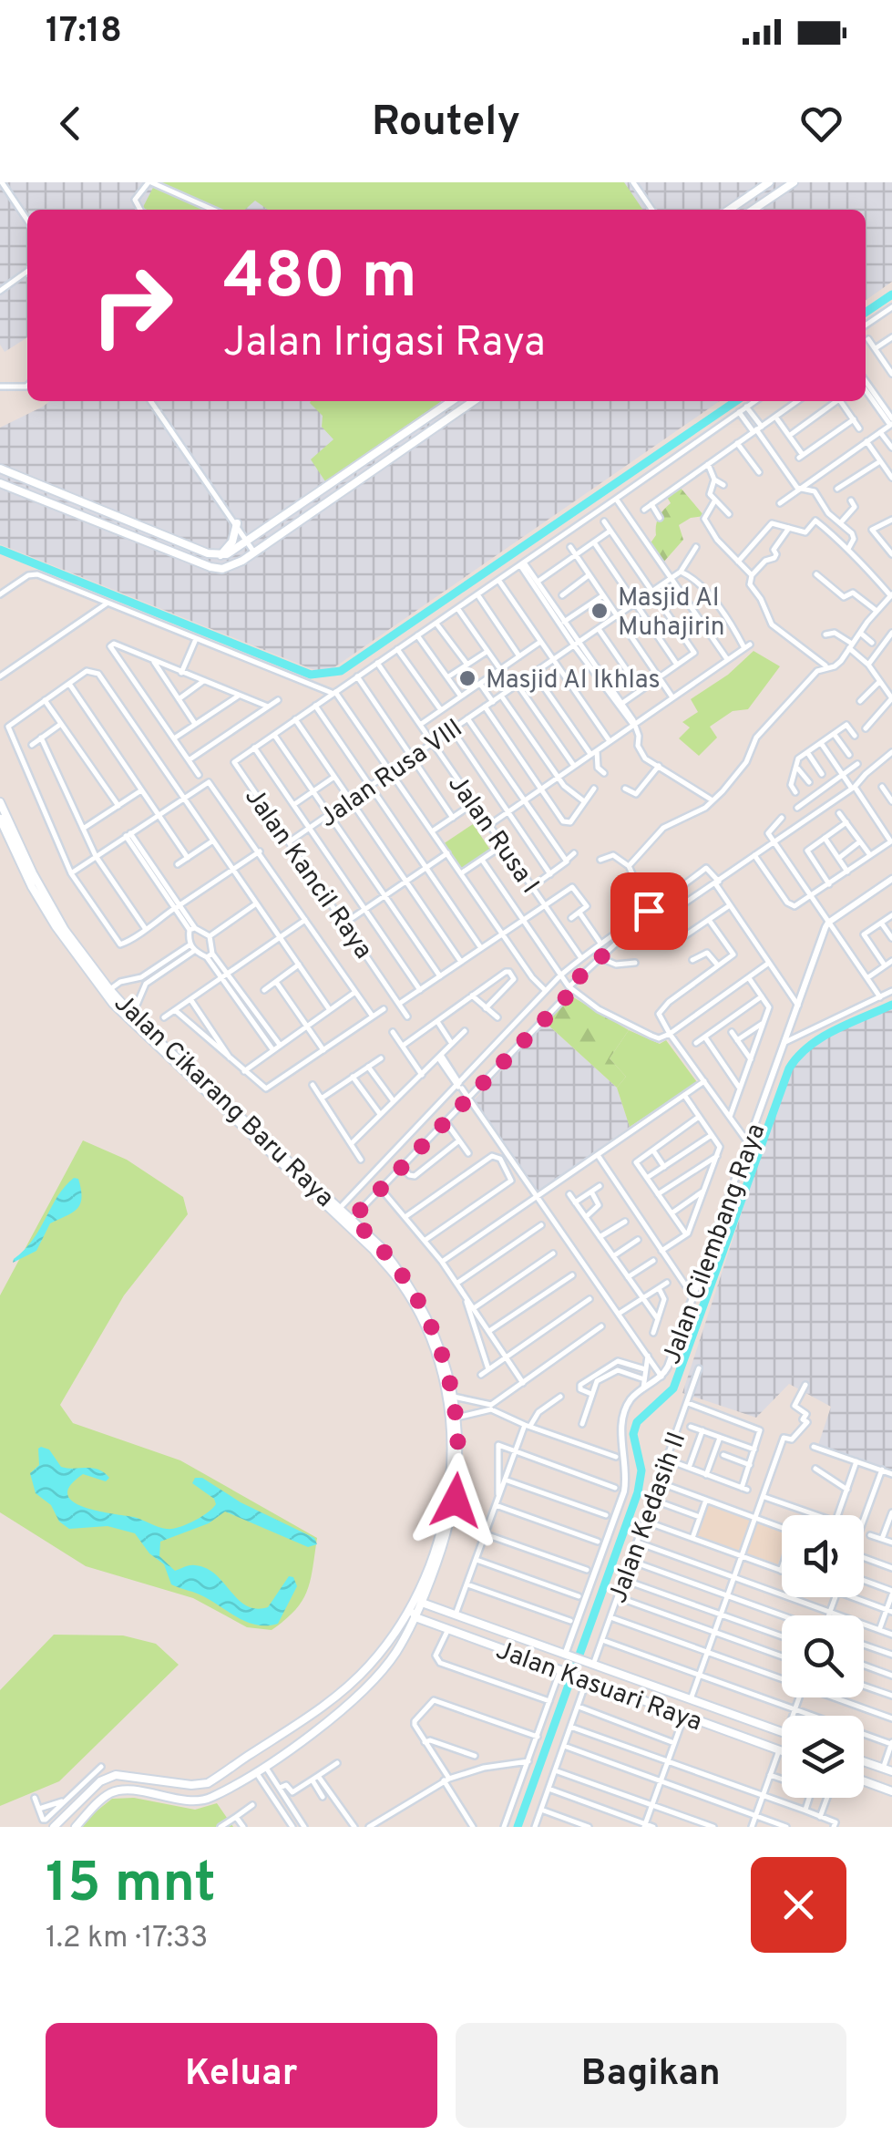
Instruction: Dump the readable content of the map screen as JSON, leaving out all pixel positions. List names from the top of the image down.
{
  "streets": {
    "main road": ["Jalan Cikarang Baru Raya", "Jalan Kasuari Raya"],
    "street": [
      "Jalan Rusa VIII",
      "Jalan Rusa I",
      "Jalan Kancil Raya",
      "Jalan Cilembang Raya",
      "Jalan Kedasih II"
    ]
  },
  "crossings": [
    ["Jalan Rusa VIII", "Jalan Rusa I"],
    ["Jalan Rusa VIII", "Jalan Kancil Raya"]
  ],
  "places": ["Masjid Al Muhajirin", "Masjid Al Ikhlas"],
  "page": {
    "status": "17:18",
    "header": "Routely",
    "turn": ["480 m", "Jalan Irigasi Raya"],
    "heading": ["15 mnt", "1.2 km · 17:33"],
    "buttons": ["Keluar", "Bagikan"]
  }
}
